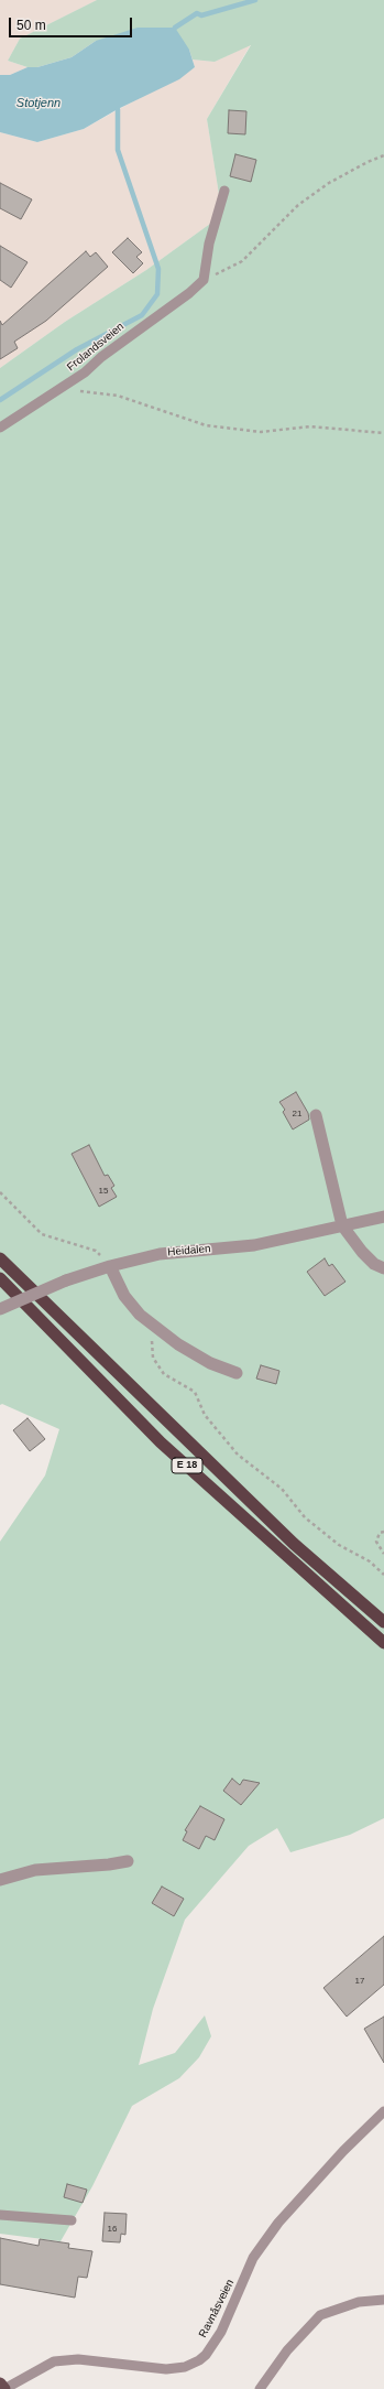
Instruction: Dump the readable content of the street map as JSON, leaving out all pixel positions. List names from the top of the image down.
{
  "streets": {
    "highway": ["E 18"],
    "street": ["Heidalen"],
    "lane": ["Frolandsveien", "Ravnåsveien"]
  },
  "water": ["Stotjenn"],
  "house_numbers": [
    "21",
    "15",
    "17",
    "16"
  ],
  "scale_bar": "50 m"
}
